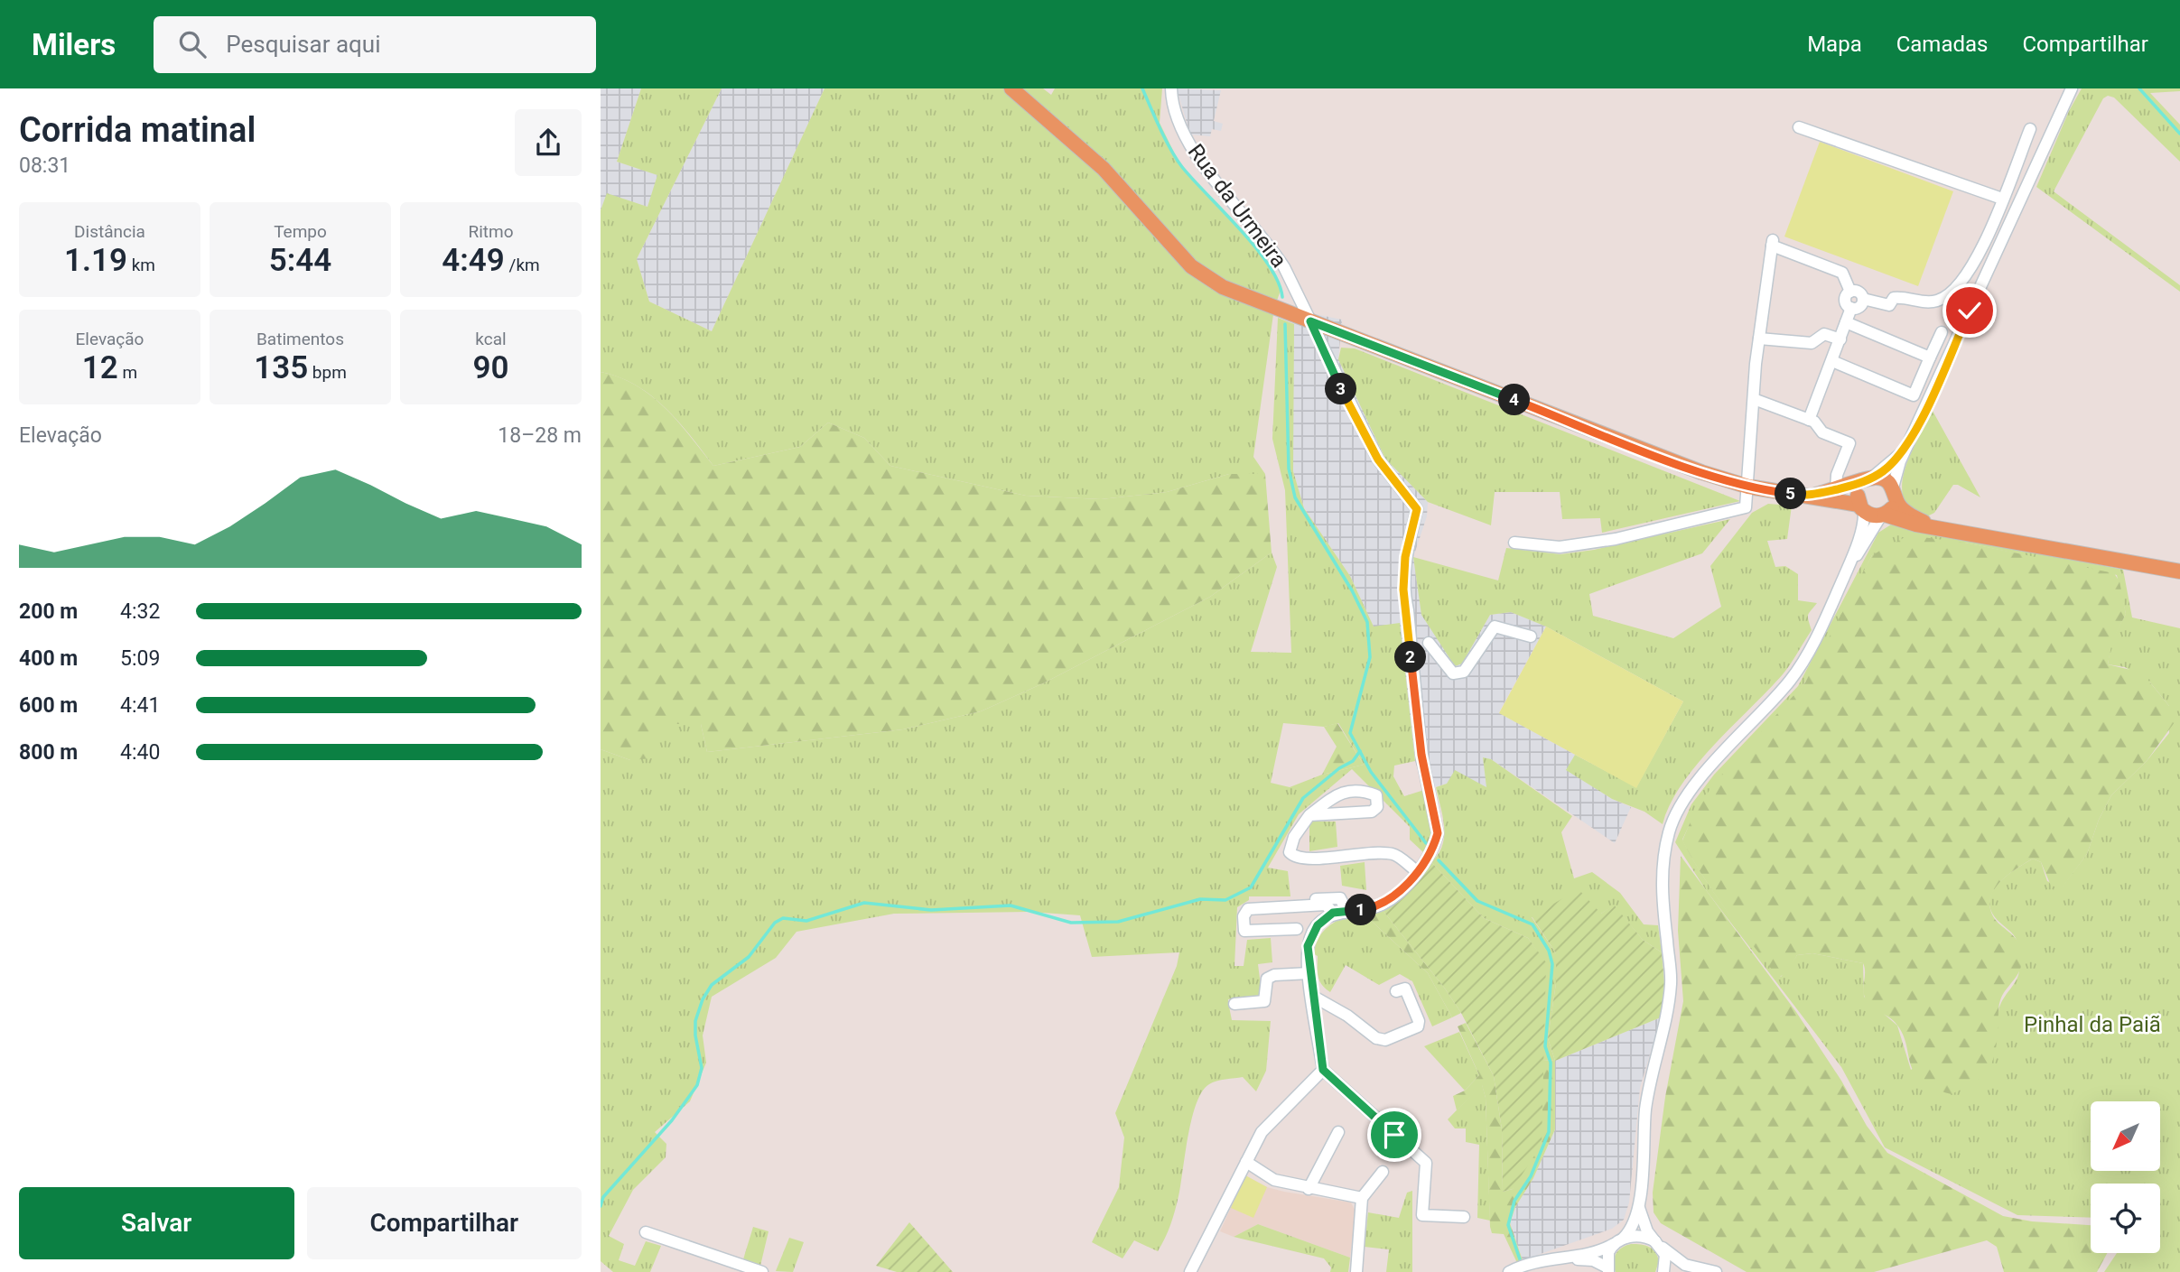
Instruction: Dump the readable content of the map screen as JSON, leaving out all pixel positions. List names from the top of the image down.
{
  "streets": {
    "street": ["Rua da Urmeira"]
  },
  "parks": ["Pinhal da Paiã"],
  "north": "bottom left",
  "page": {
    "header": "Milers",
    "search": "Pesquisar aqui",
    "nav": ["Mapa", "Camadas", "Compartilhar"],
    "heading": ["Corrida matinal", "08:31"],
    "stats": [
      ["Distância", "1.19 km"],
      ["Tempo", "5:44"],
      ["Ritmo", "4:49 /km"],
      ["Elevação", "12 m"],
      ["Batimentos", "135 bpm"],
      ["kcal", "90"]
    ],
    "pins": [
      "3",
      "4",
      "5",
      "2",
      "1"
    ],
    "chart": ["Elevação", "18–28 m"],
    "list": [
      {
        "name": "200 m",
        "note": "4:32"
      },
      {
        "name": "400 m",
        "note": "5:09"
      },
      {
        "name": "600 m",
        "note": "4:41"
      },
      {
        "name": "800 m",
        "note": "4:40"
      }
    ],
    "buttons": ["Salvar", "Compartilhar"]
  }
}
